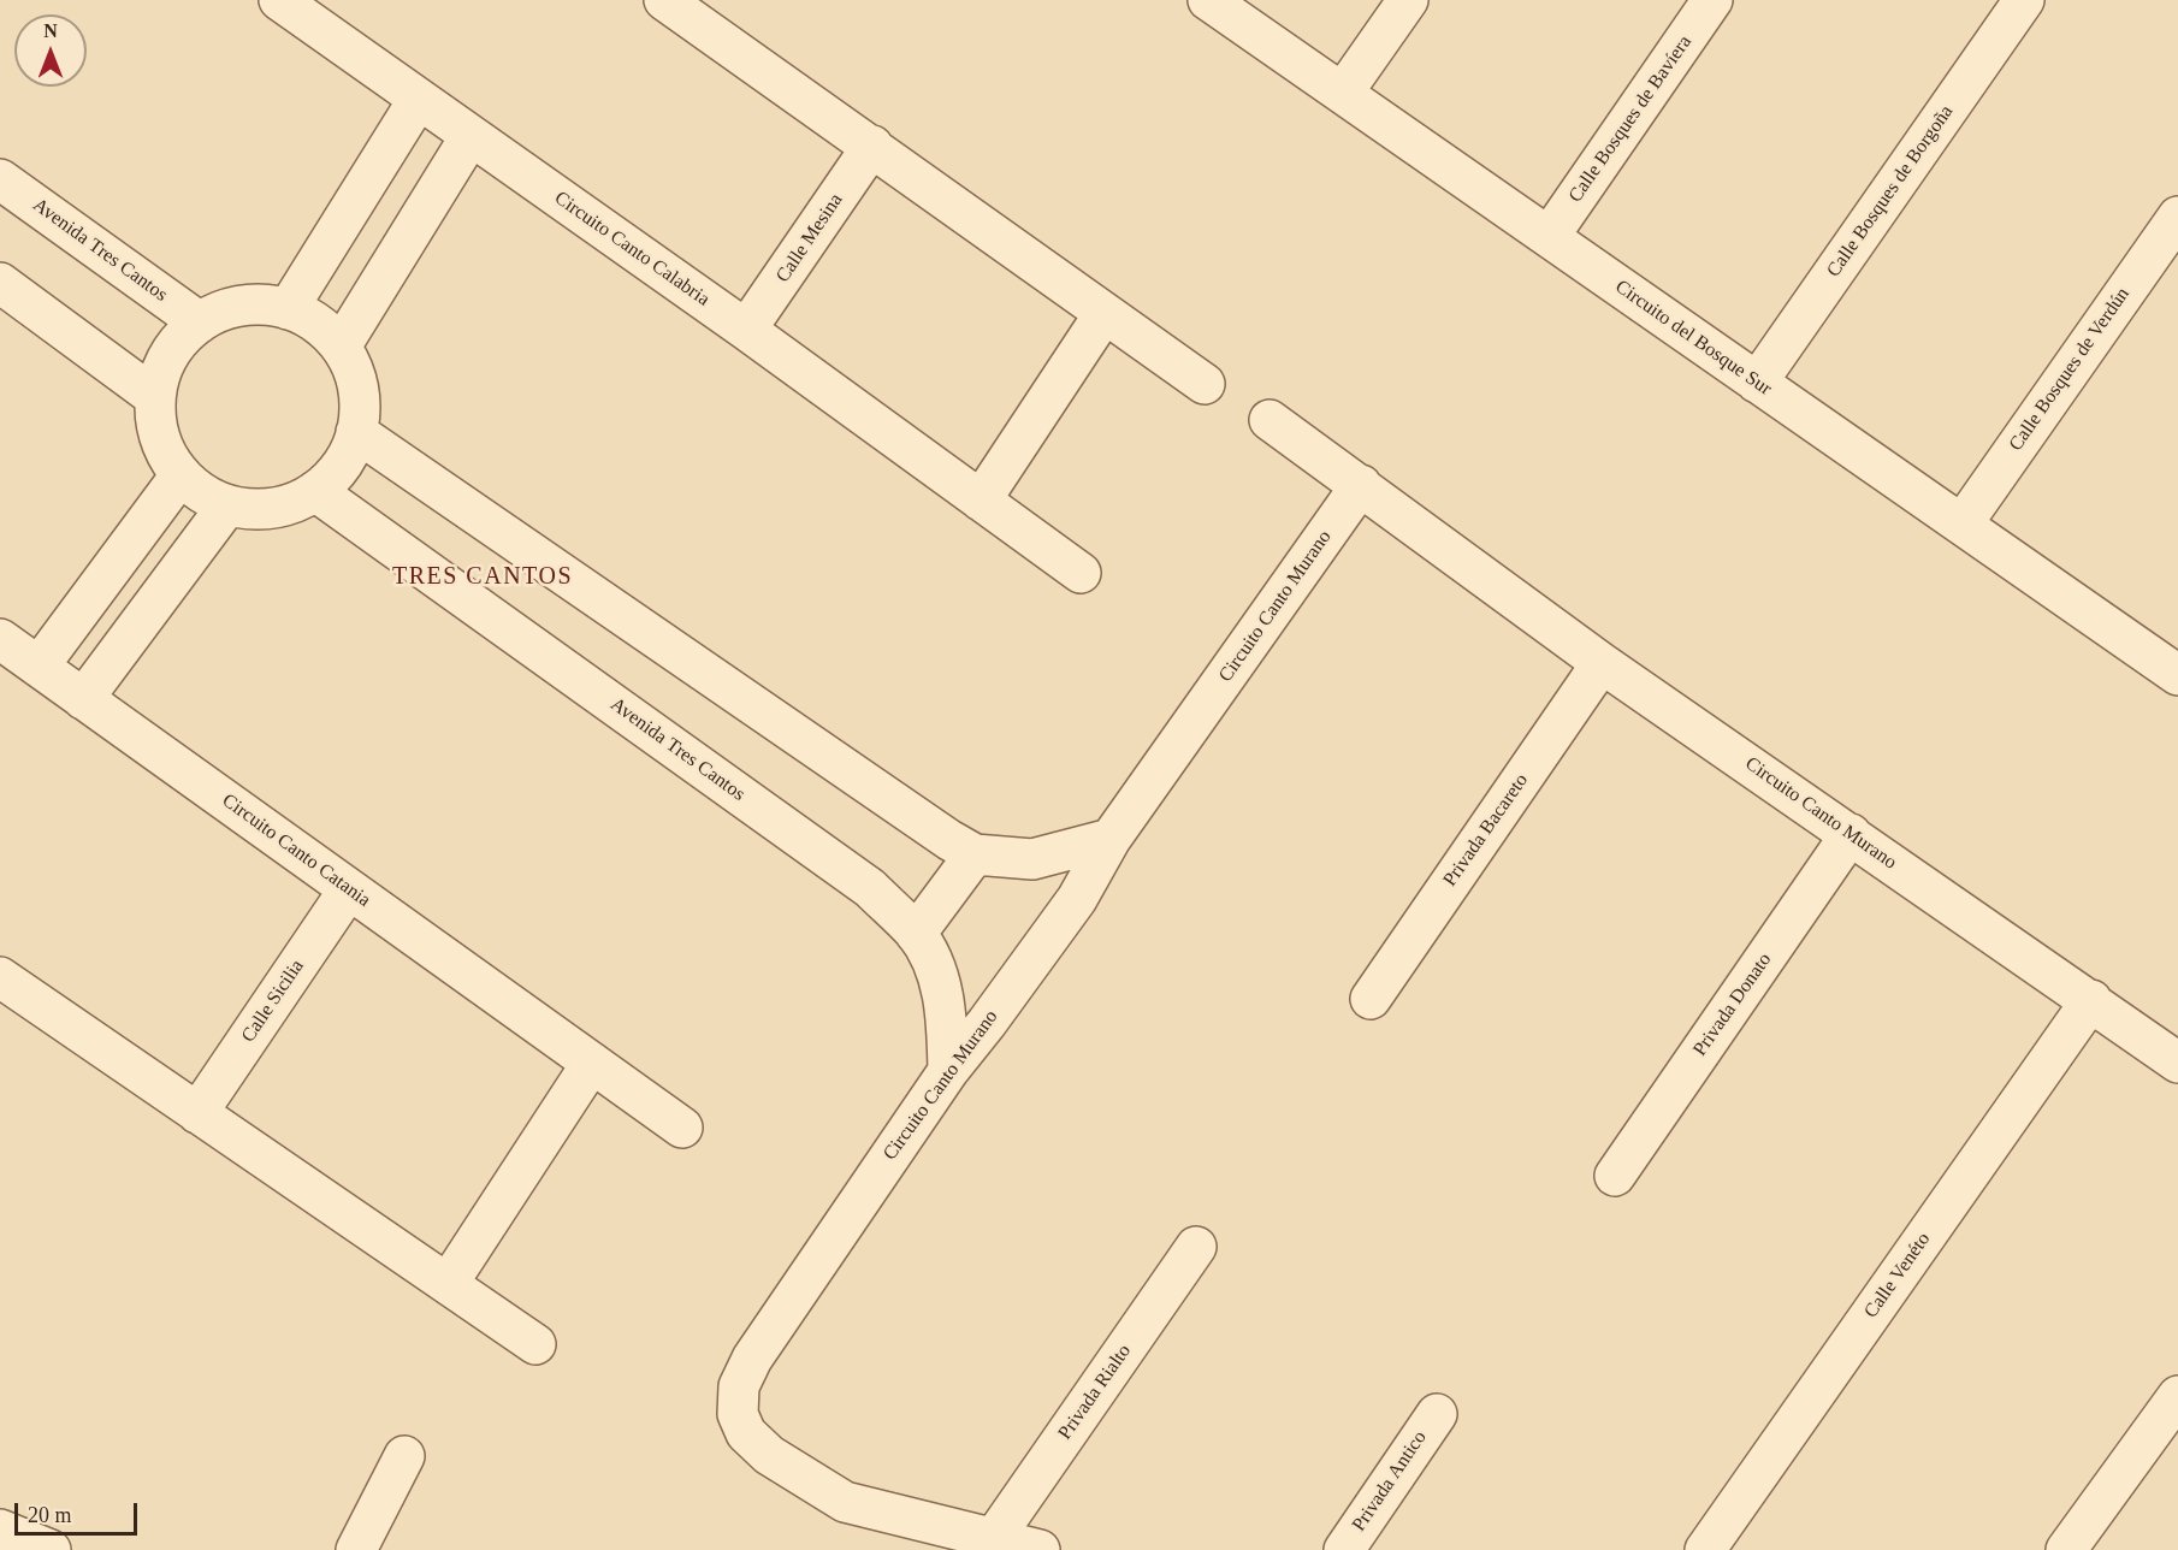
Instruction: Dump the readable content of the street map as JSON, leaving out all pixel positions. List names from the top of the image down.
{
  "streets": {
    "street": [
      "Calle Bosques de Bavíera",
      "Calle Bosques de Borgoña",
      "Calle Mesina",
      "Circuito Canto Calabria",
      "Avenida Tres Cantos",
      "Circuito del Bosque Sur",
      "Calle Bosques de Verdún",
      "Circuito Canto Murano",
      "Privada Bacareto",
      "Circuito Canto Catania",
      "Calle Sicilia",
      "Privada Donato",
      "Calle Venéto",
      "Privada Rialto",
      "Privada Antico"
    ]
  },
  "crossings": [
    ["Calle Bosques de Bavíera", "Circuito del Bosque Sur"],
    ["Calle Bosques de Borgoña", "Circuito del Bosque Sur"],
    ["Calle Mesina", "Circuito Canto Calabria"],
    ["Avenida Tres Cantos", "Circuito Canto Murano"],
    ["Circuito del Bosque Sur", "Calle Bosques de Verdún"],
    ["Circuito Canto Murano", "Privada Bacareto"],
    ["Circuito Canto Murano", "Privada Donato"],
    ["Circuito Canto Murano", "Calle Venéto"],
    ["Circuito Canto Murano", "Privada Rialto"],
    ["Circuito Canto Catania", "Calle Sicilia"]
  ],
  "districts": ["TRES CANTOS"],
  "scale_bar": "20 m",
  "north": "top"
}
